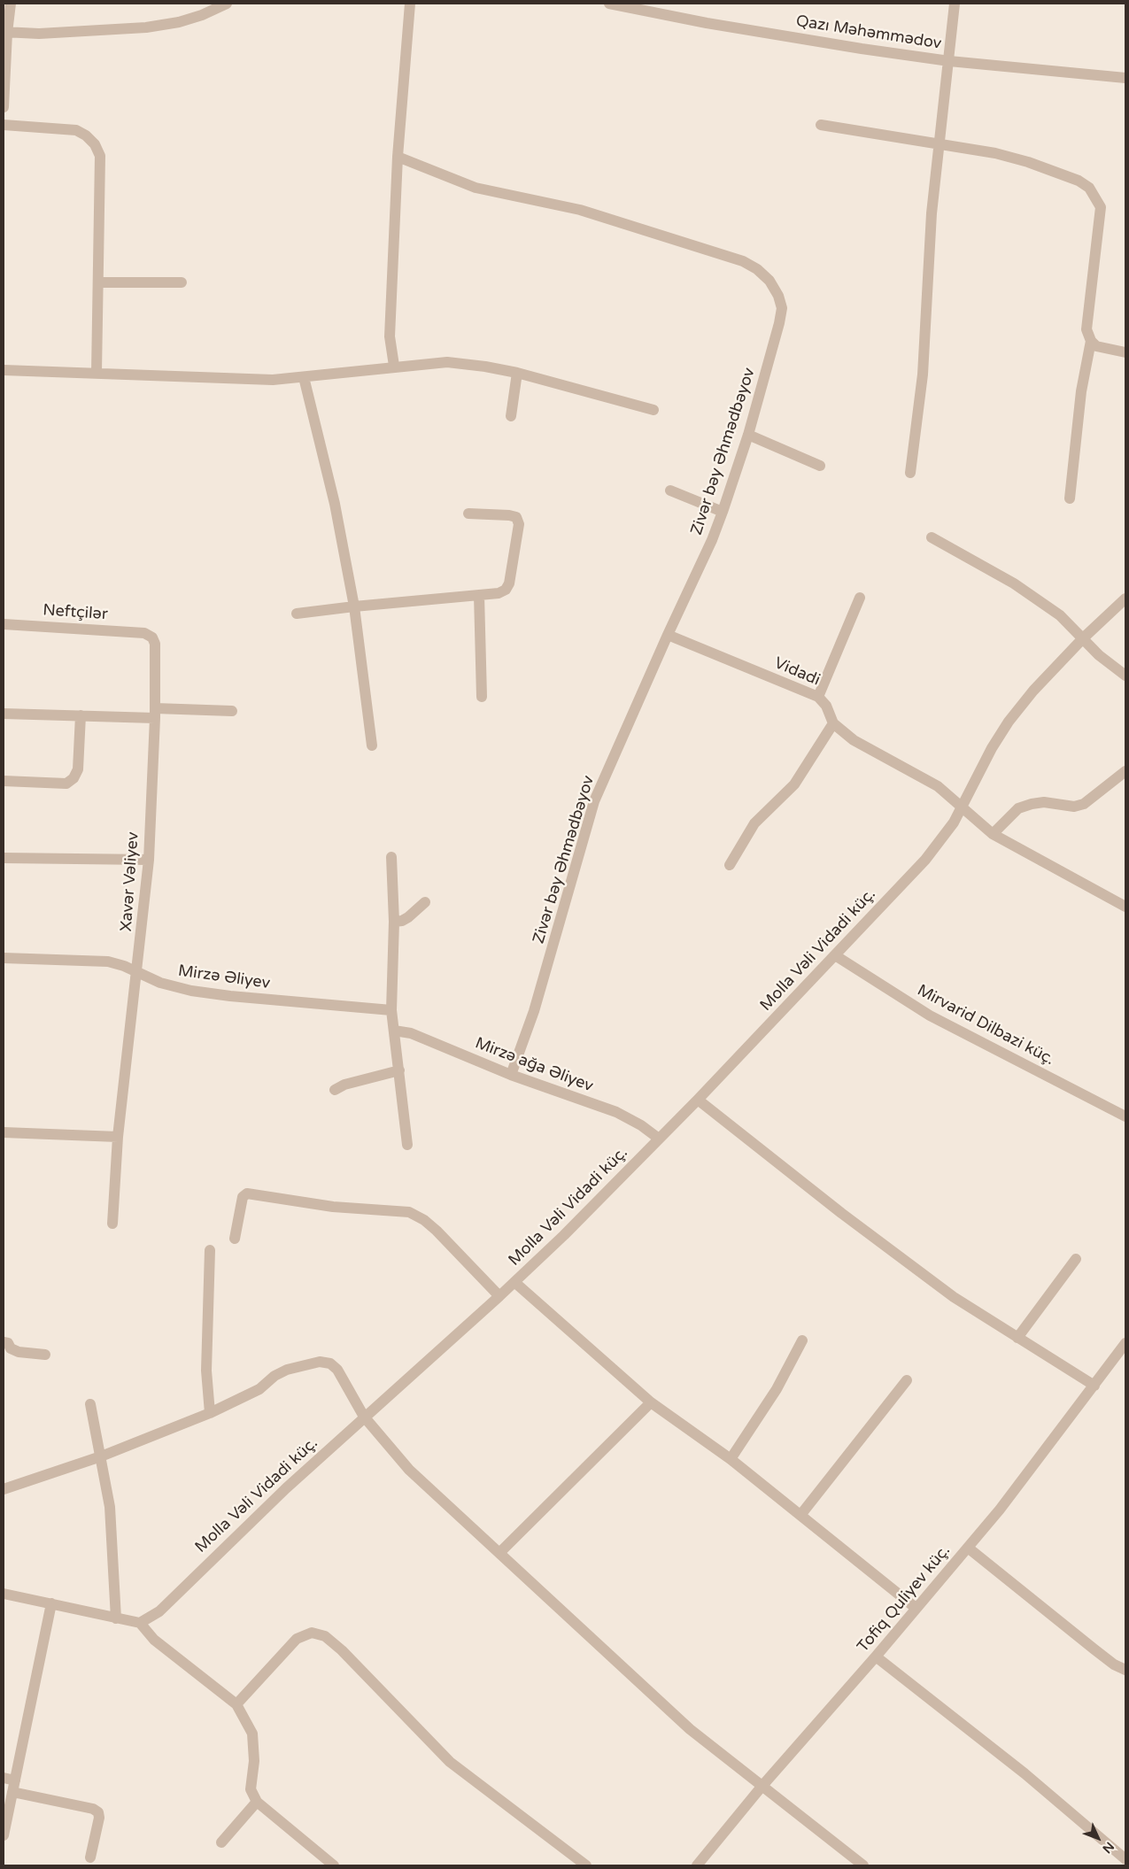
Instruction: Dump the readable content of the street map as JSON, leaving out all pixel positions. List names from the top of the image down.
{
  "streets": {
    "street": [
      "Qazı Məhəmmədov",
      "Zivər bəy Əhmədbəyov",
      "Neftçilər",
      "Vidadi",
      "Xavər Vəliyev",
      "Molla Vəli Vidadi küç.",
      "Mirzə Əliyev",
      "Mirvarid Dilbazi küç.",
      "Mirzə ağa Əliyev",
      "Tofiq Quliyev küç."
    ]
  },
  "crossings": [
    ["Zivər bəy Əhmədbəyov", "Vidadi"],
    ["Zivər bəy Əhmədbəyov", "Mirzə ağa Əliyev"],
    ["Neftçilər", "Xavər Vəliyev"],
    ["Vidadi", "Molla Vəli Vidadi küç."],
    ["Xavər Vəliyev", "Mirzə Əliyev"],
    ["Molla Vəli Vidadi küç.", "Mirvarid Dilbazi küç."],
    ["Molla Vəli Vidadi küç.", "Mirzə ağa Əliyev"]
  ],
  "north": "bottom right"
}
